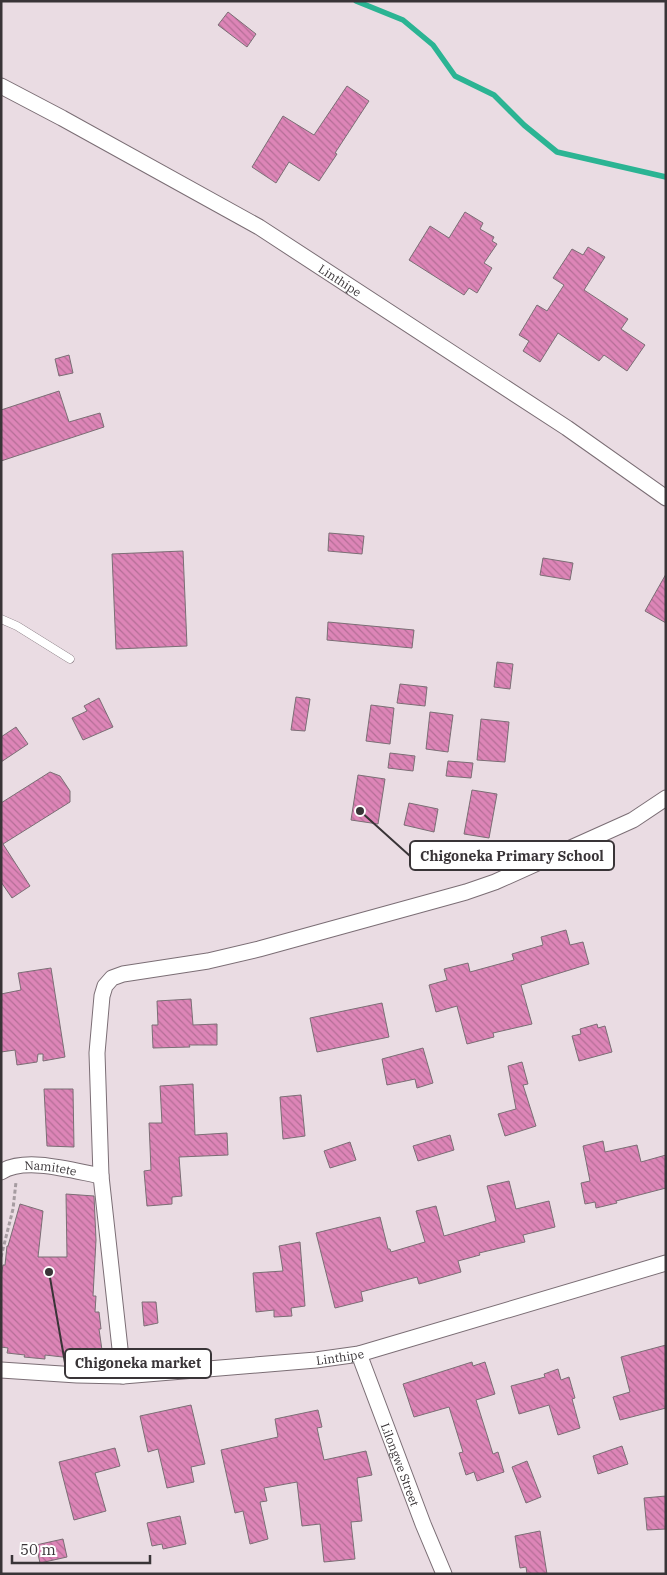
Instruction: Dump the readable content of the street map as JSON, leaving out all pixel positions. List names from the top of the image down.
{
  "streets": {
    "street": ["Linthipe", "Namitete", "Lilongwe Street"]
  },
  "crossings": [
    ["Linthipe", "Lilongwe Street"]
  ],
  "places": ["Chigoneka Primary School", "Chigoneka market"],
  "scale_bar": "50 m"
}
